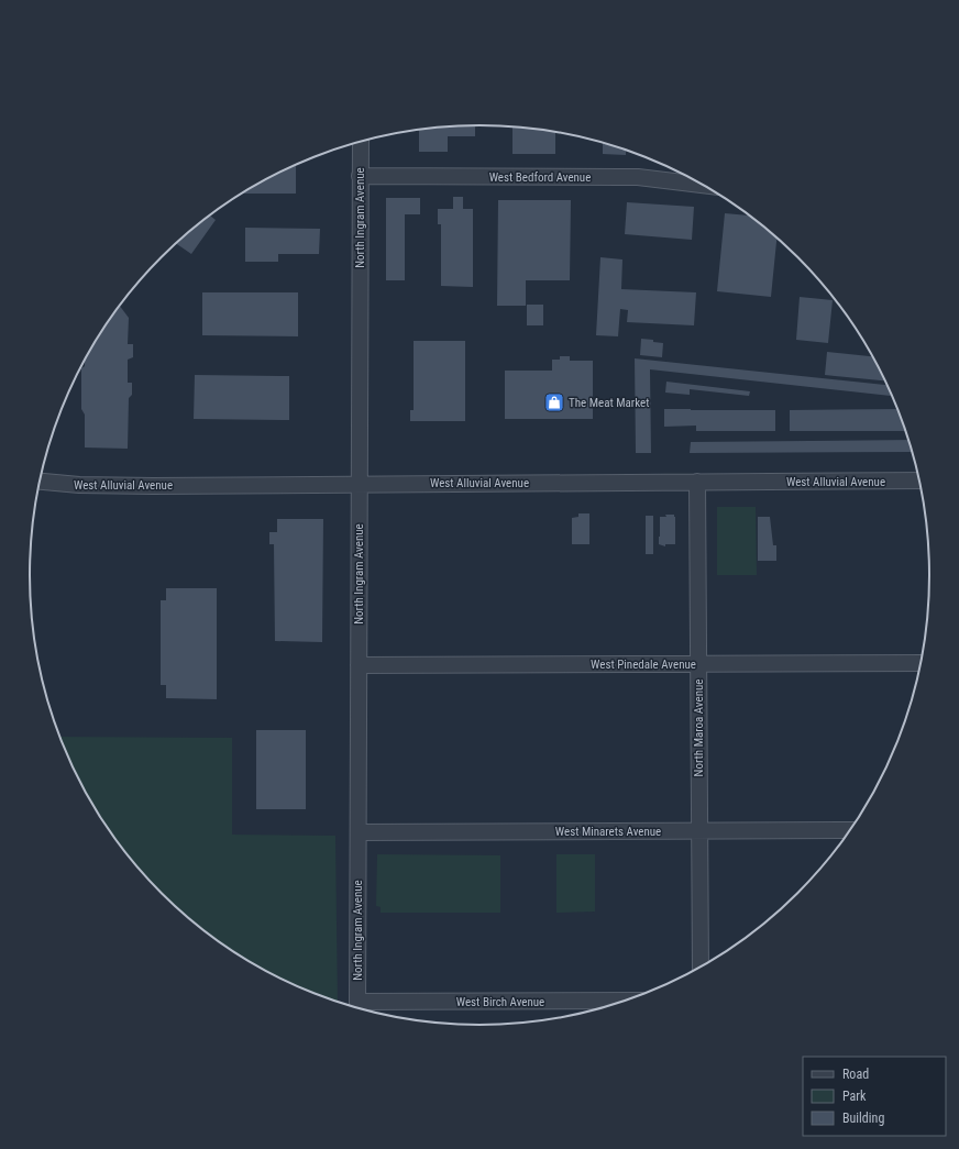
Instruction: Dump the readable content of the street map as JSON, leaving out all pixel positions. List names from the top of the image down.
{
  "streets": {
    "street": [
      "West Bedford Avenue",
      "North Ingram Avenue",
      "West Alluvial Avenue",
      "West Pinedale Avenue",
      "North Maroa Avenue",
      "West Minarets Avenue",
      "West Birch Avenue"
    ]
  },
  "crossings": [
    ["West Bedford Avenue", "North Ingram Avenue"],
    ["North Ingram Avenue", "West Alluvial Avenue"],
    ["North Ingram Avenue", "West Pinedale Avenue"],
    ["North Ingram Avenue", "West Minarets Avenue"],
    ["North Ingram Avenue", "West Birch Avenue"],
    ["West Alluvial Avenue", "North Maroa Avenue"],
    ["West Pinedale Avenue", "North Maroa Avenue"],
    ["North Maroa Avenue", "West Minarets Avenue"]
  ],
  "places": {
    "shop": ["The Meat Market"]
  },
  "legend": ["Road", "Park", "Building"]
}
